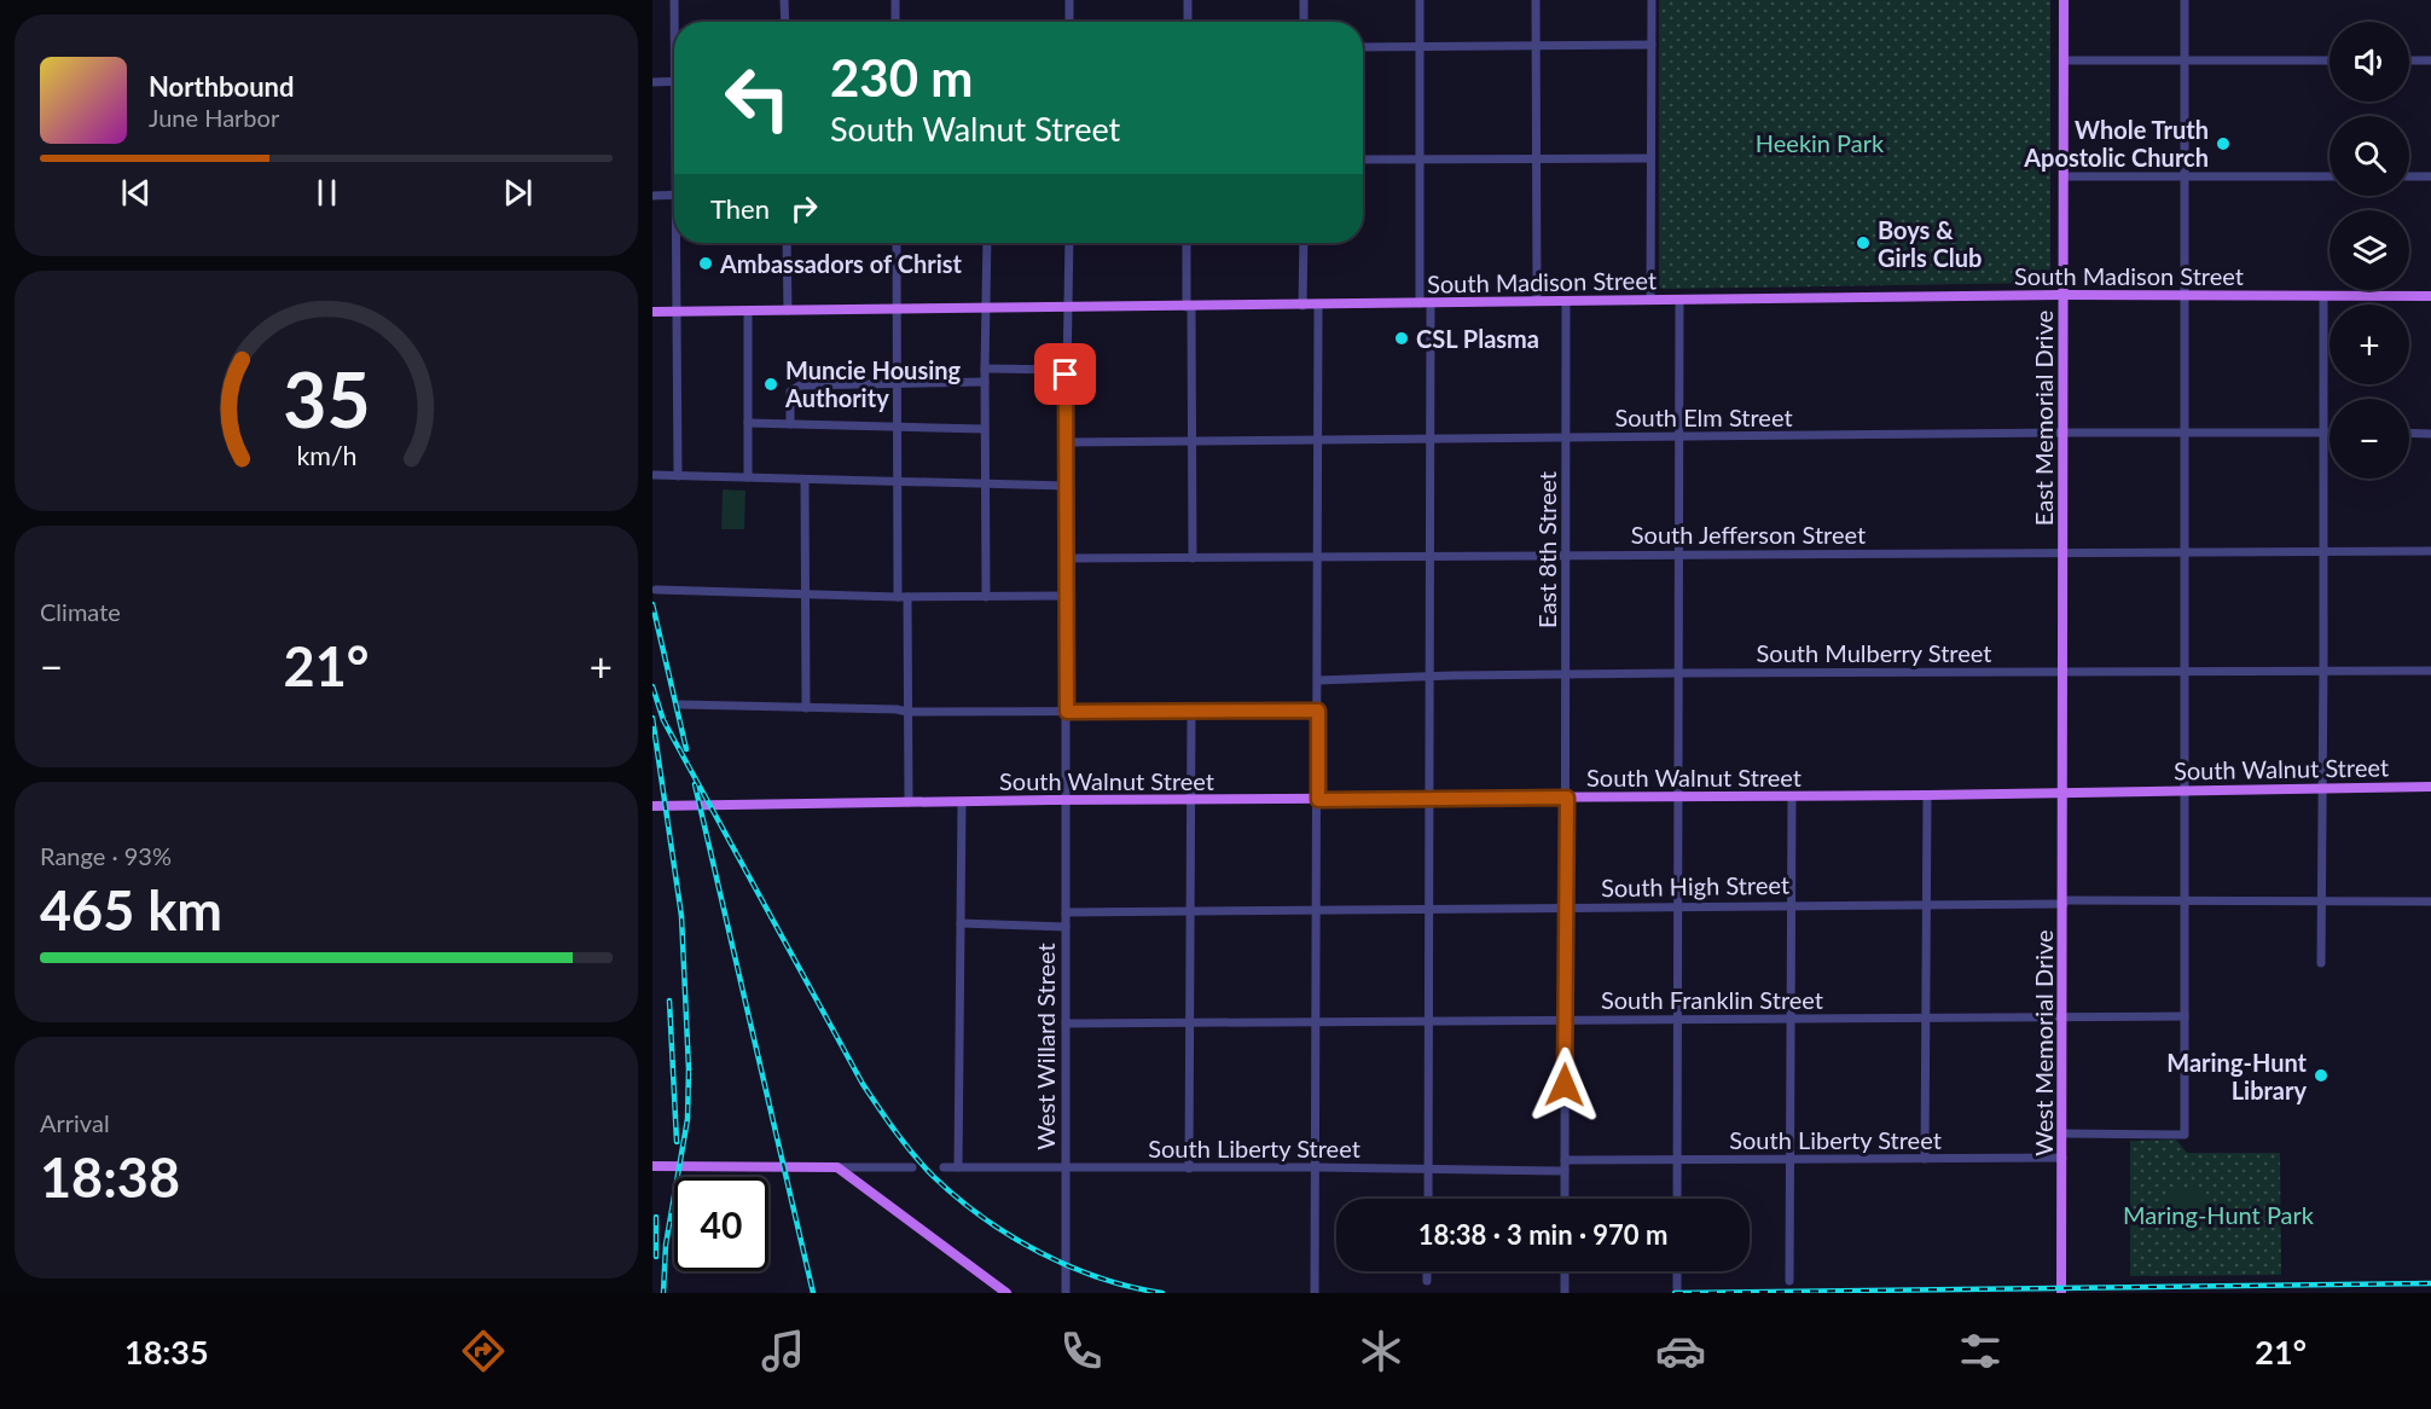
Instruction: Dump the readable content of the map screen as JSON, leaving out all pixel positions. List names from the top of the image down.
{
  "streets": {
    "main road": [
      "South Madison Street",
      "East Memorial Drive",
      "South Walnut Street",
      "West Memorial Drive"
    ],
    "street": [
      "South Elm Street",
      "South Jefferson Street",
      "East 8th Street",
      "South Mulberry Street",
      "South High Street",
      "South Franklin Street",
      "West Willard Street",
      "South Liberty Street"
    ]
  },
  "crossings": [
    ["South Madison Street", "East Memorial Drive"],
    ["South Madison Street", "East 8th Street"],
    ["South Madison Street", "West Willard Street"],
    ["South Elm Street", "East Memorial Drive"],
    ["South Elm Street", "East 8th Street"],
    ["South Elm Street", "West Willard Street"],
    ["East Memorial Drive", "South Jefferson Street"],
    ["East Memorial Drive", "South Mulberry Street"],
    ["East Memorial Drive", "South Walnut Street"],
    ["East Memorial Drive", "West Memorial Drive"],
    ["South Jefferson Street", "East 8th Street"],
    ["South Jefferson Street", "West Willard Street"],
    ["East 8th Street", "South Mulberry Street"],
    ["East 8th Street", "South Walnut Street"],
    ["East 8th Street", "South High Street"],
    ["East 8th Street", "South Franklin Street"],
    ["East 8th Street", "South Liberty Street"],
    ["South Walnut Street", "West Memorial Drive"],
    ["South Walnut Street", "West Willard Street"],
    ["South High Street", "West Memorial Drive"],
    ["South High Street", "West Willard Street"],
    ["South Franklin Street", "West Memorial Drive"],
    ["South Franklin Street", "West Willard Street"],
    ["West Memorial Drive", "South Liberty Street"],
    ["West Willard Street", "South Liberty Street"]
  ],
  "parks": ["Heekin Park", "Maring-Hunt Park"],
  "places": [
    "Whole Truth Apostolic Church",
    "Boys & Girls Club",
    "Ambassadors of Christ",
    "CSL Plasma",
    "Muncie Housing Authority",
    "Maring-Hunt Library"
  ],
  "page": {
    "map_buttons": ["+", "−"],
    "turn": ["230 m", "South Walnut Street"],
    "song": ["Northbound", "June Harbor"],
    "then": "Then",
    "tile": [
      "Climate",
      ["Range · 93%", "465 km"],
      ["Arrival", "18:38"]
    ],
    "heat": ["−", "21°", "+"],
    "limit": "40",
    "trip": "18:38 · 3 min · 970 m",
    "tabs": ["18:35", "21°"],
    "gauge": ["35", "km/h"]
  }
}
